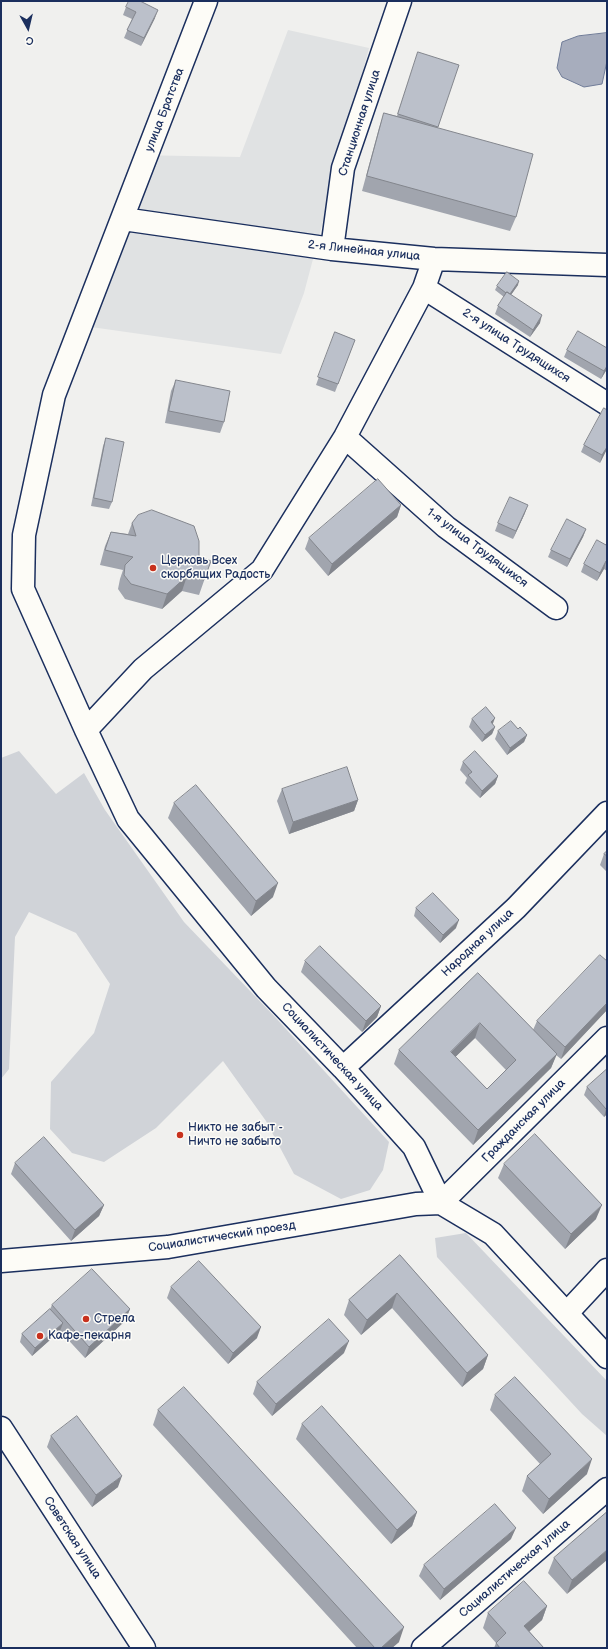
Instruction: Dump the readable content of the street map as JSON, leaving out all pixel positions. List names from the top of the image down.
{
  "streets": {
    "street": [
      "улица Братства",
      "Станционная улица",
      "2-я Линейная улица",
      "2-я улица Трудящихся",
      "1-я улица Трудящихся",
      "Народная улица",
      "Социалистическая улица",
      "Гражданская улица",
      "Социалистический проезд",
      "Советская улица"
    ]
  },
  "crossings": [
    ["улица Братства", "2-я Линейная улица"],
    ["улица Братства", "Социалистическая улица"],
    ["Станционная улица", "2-я Линейная улица"],
    ["Народная улица", "Социалистическая улица"],
    ["Социалистическая улица", "Гражданская улица"],
    ["Социалистическая улица", "Социалистический проезд"],
    ["Гражданская улица", "Социалистический проезд"]
  ],
  "places": [
    "Церковь Всех скорбящих Радость",
    "Никто не забыт - Ничто не забыто",
    "Стрела",
    "Кафе-пекарня"
  ],
  "north": "bottom"
}
